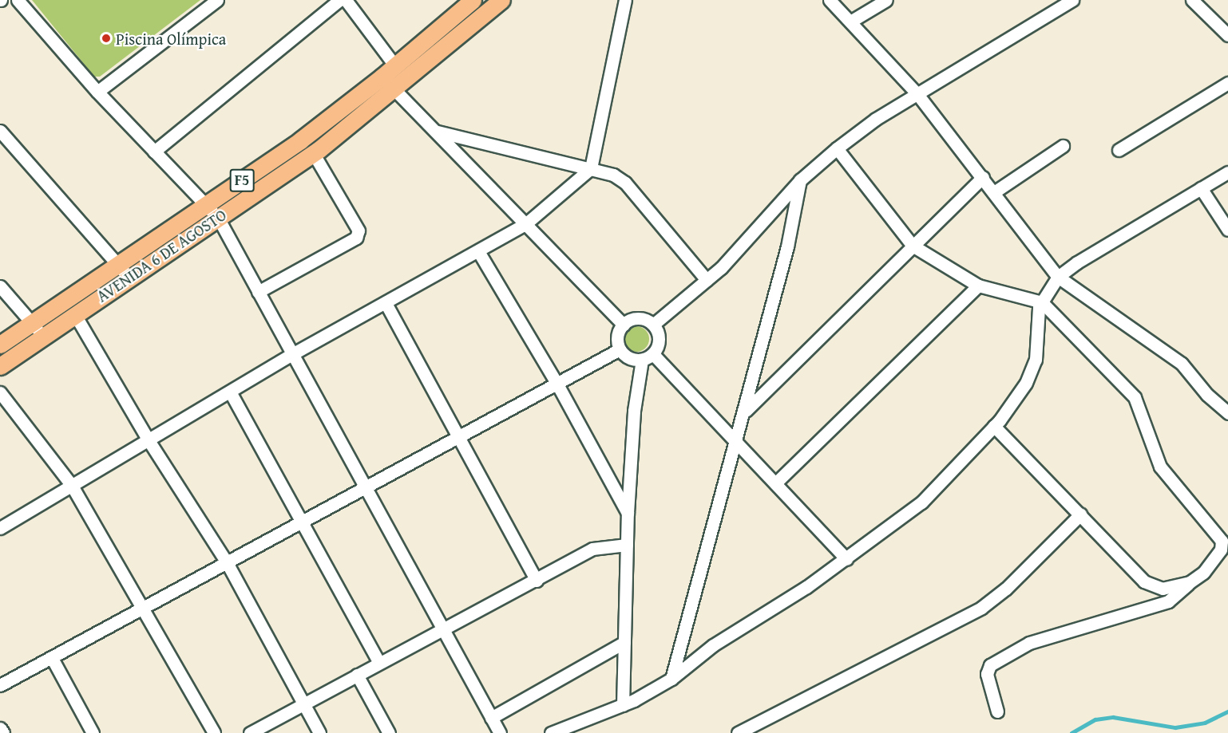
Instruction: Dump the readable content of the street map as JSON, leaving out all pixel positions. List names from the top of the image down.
{
  "streets": {
    "highway": ["F5", "AVENIDA 6 DE AGOSTO"]
  },
  "places": ["Piscina Olímpica"]
}
